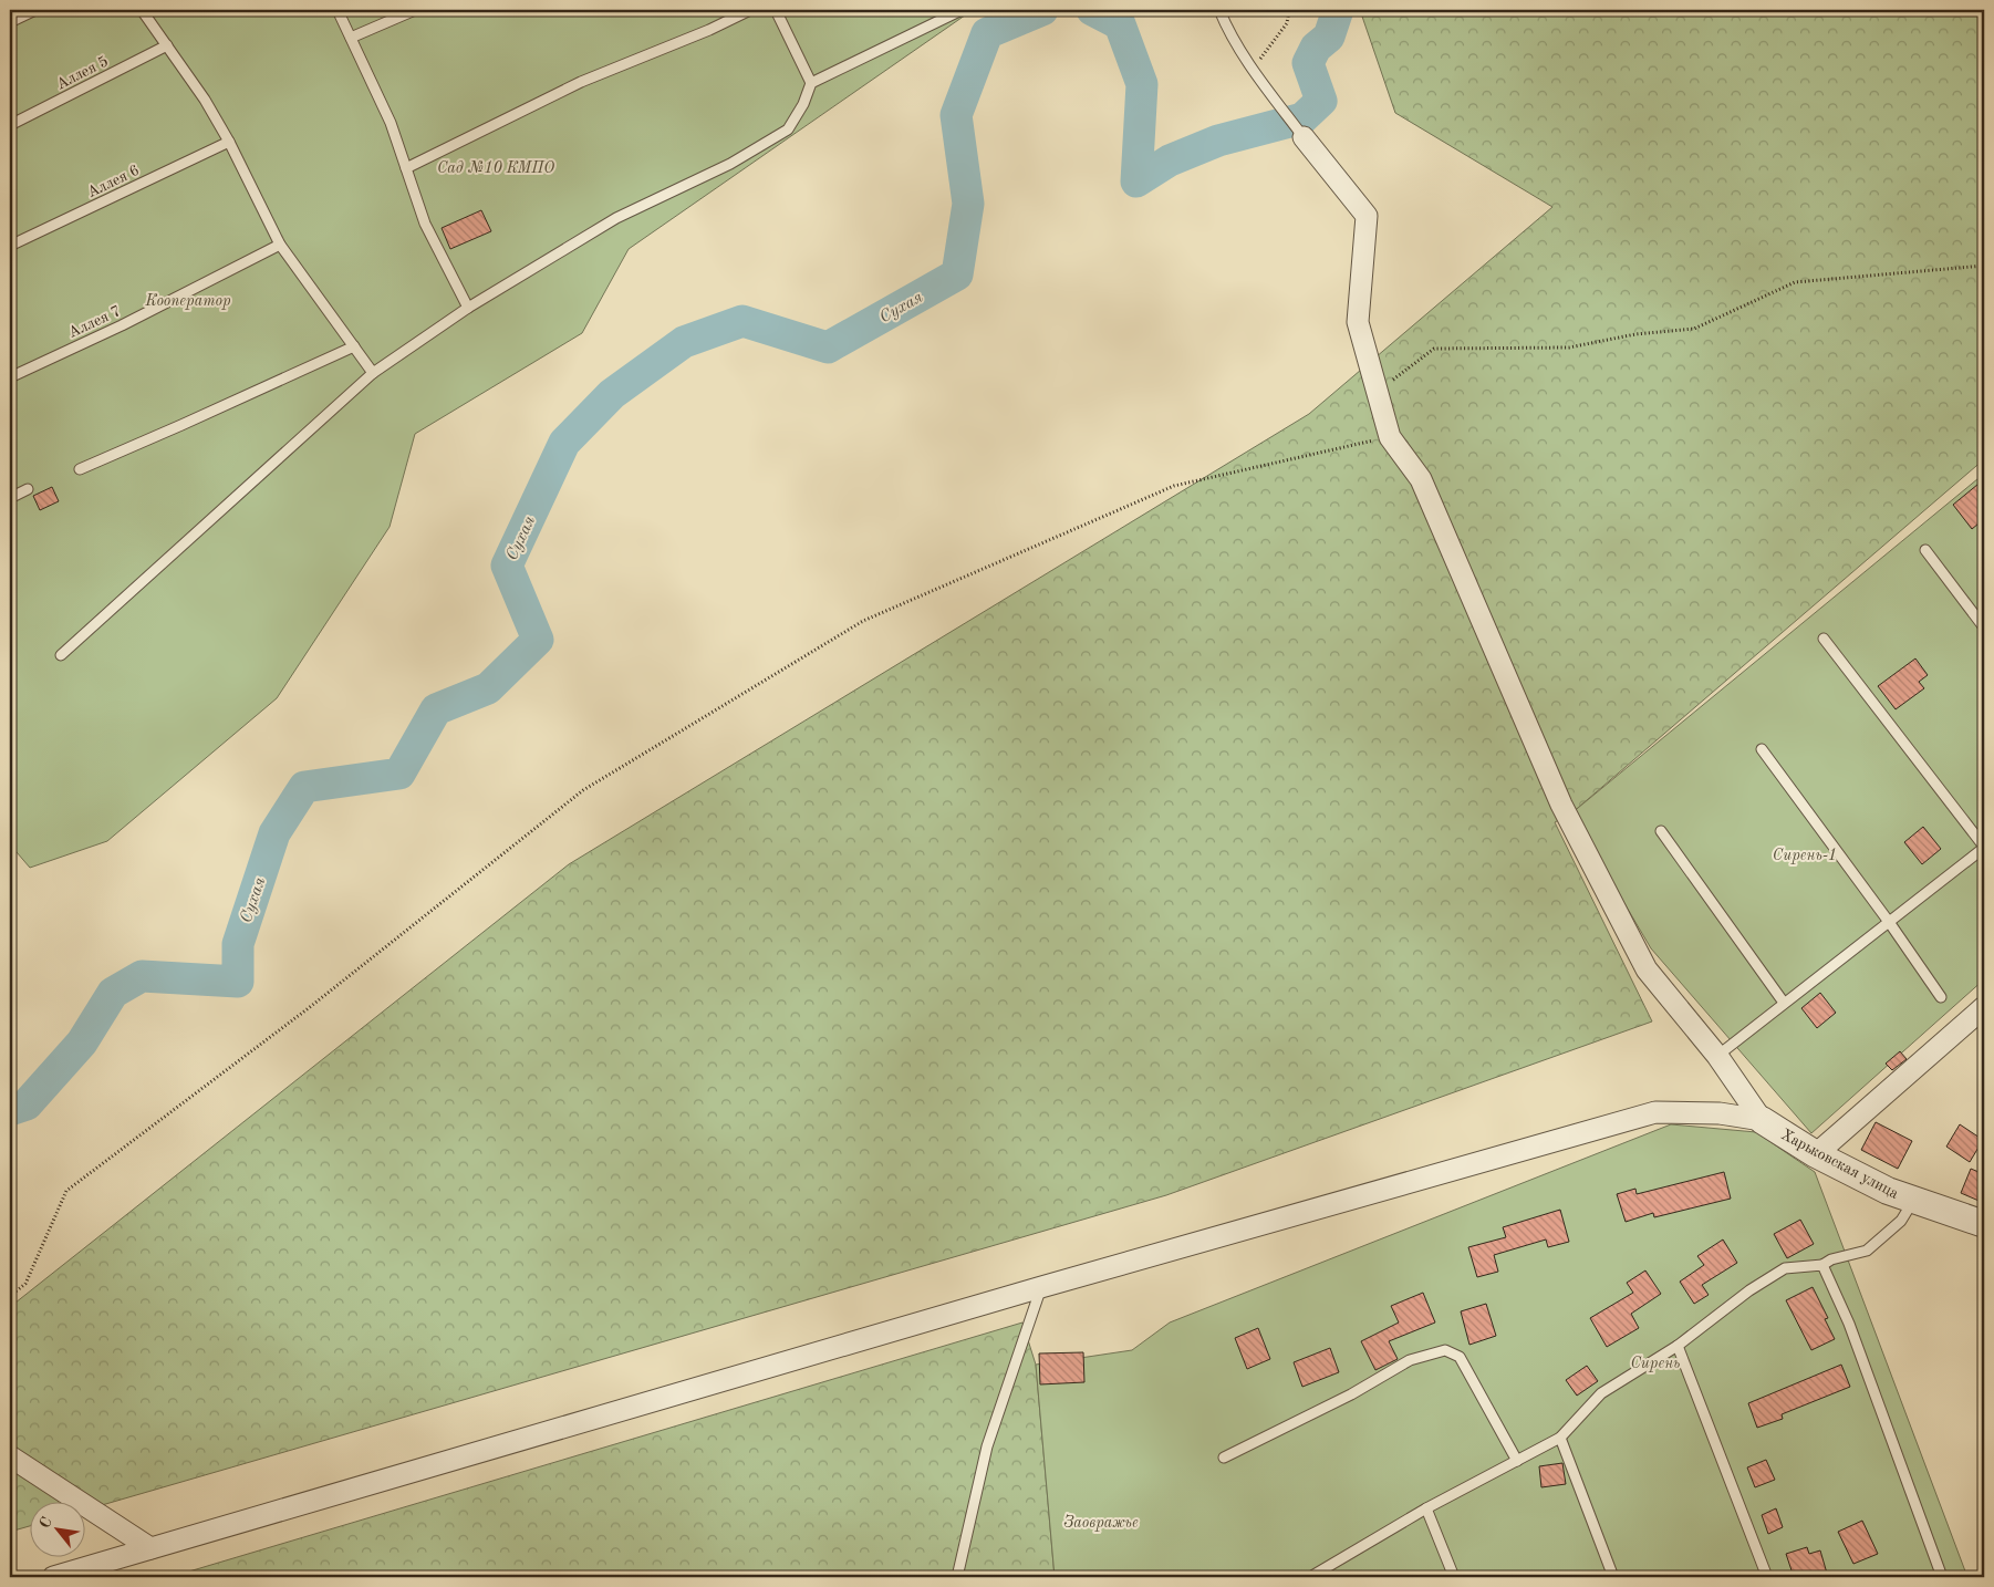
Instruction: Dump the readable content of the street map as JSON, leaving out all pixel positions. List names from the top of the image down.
{
  "streets": {
    "street": ["Харьковская улица"],
    "lane": ["Аллея 5", "Аллея 6", "Аллея 7"]
  },
  "water": ["Сухая"],
  "parks": [
    "Сад №10 КМПО",
    "Кооператор",
    "Сирень-1",
    "Сирень",
    "Заовражье"
  ],
  "north": "top left"
}
